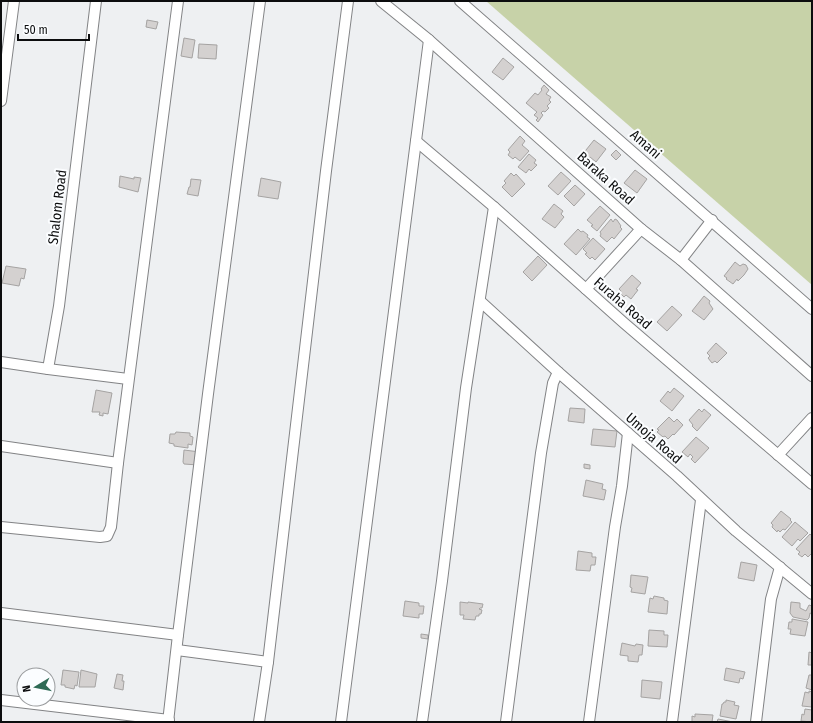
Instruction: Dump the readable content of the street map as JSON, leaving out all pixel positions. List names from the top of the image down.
{
  "streets": {
    "street": [
      "Amani",
      "Baraka Road",
      "Shalom Road",
      "Furaha Road",
      "Umoja Road"
    ]
  },
  "scale_bar": "50 m",
  "north": "left"
}
